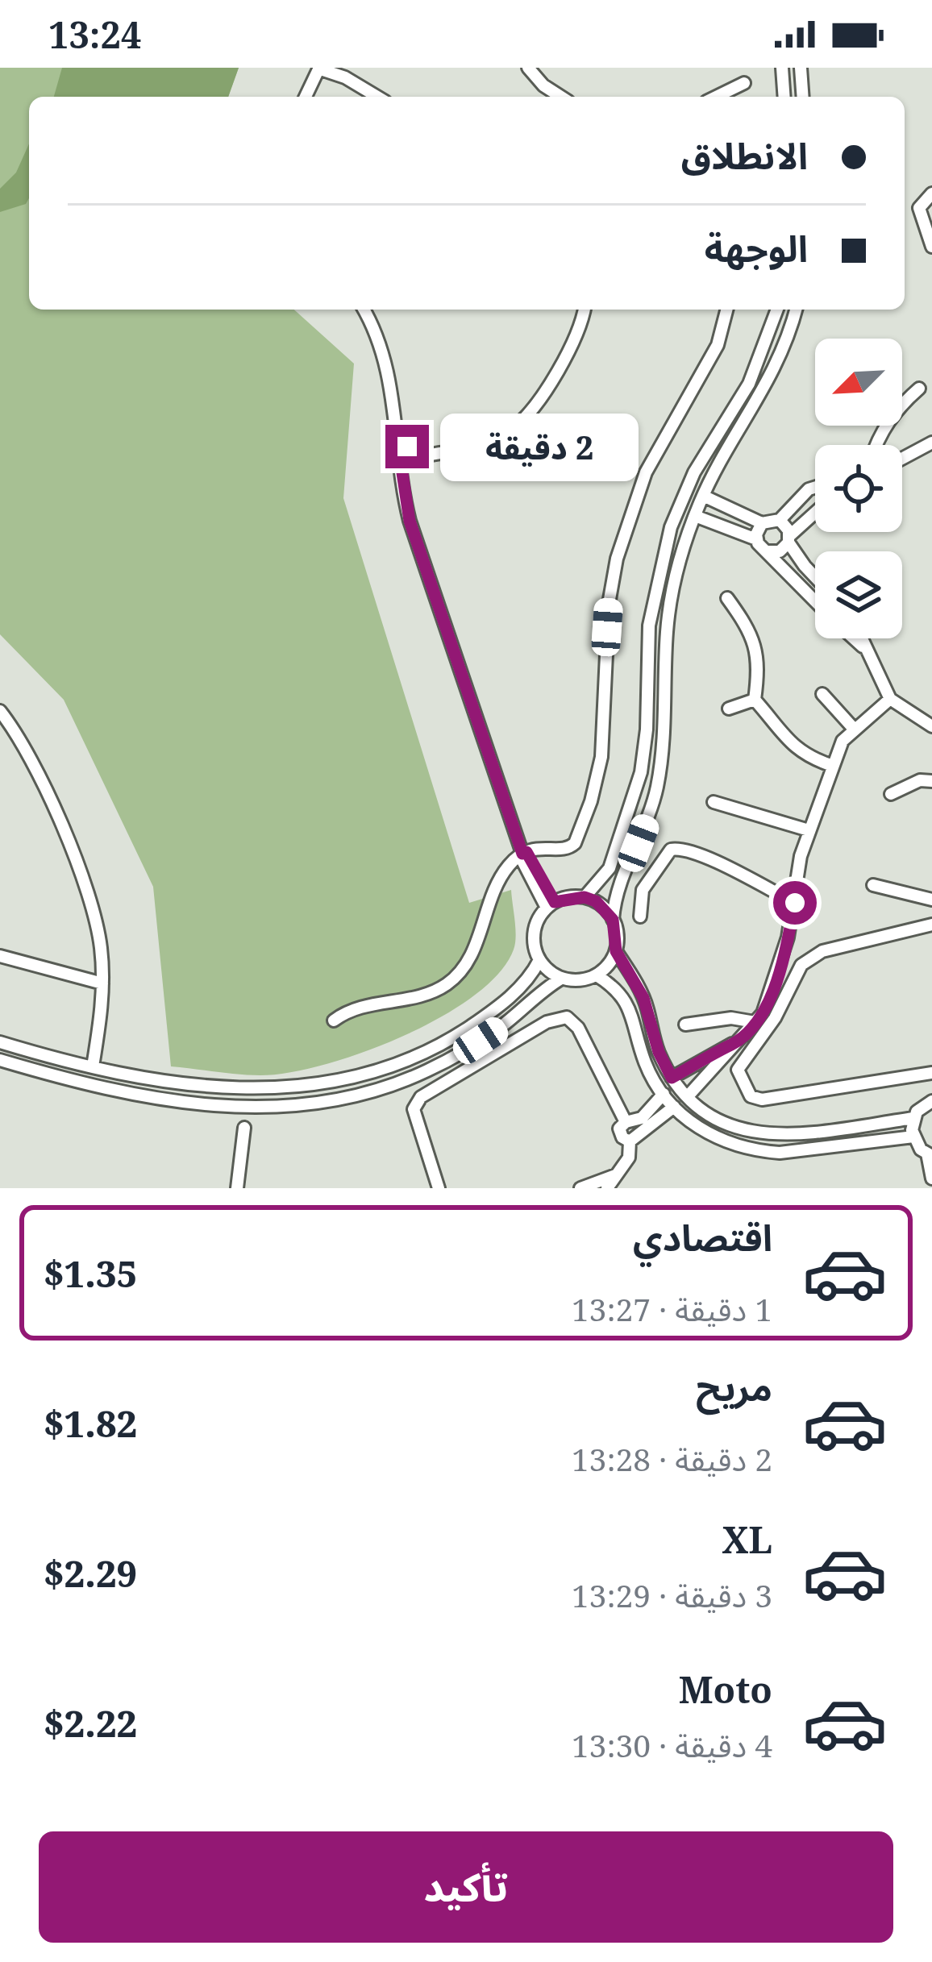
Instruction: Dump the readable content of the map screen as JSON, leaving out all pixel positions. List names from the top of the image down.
{
  "north": "bottom left",
  "page": {
    "status": "13:24",
    "banner": ["الانطلاق", "الوجهة"],
    "bubble": "2 دقيقة",
    "list": [
      {
        "name": "اقتصادي",
        "note": "1 دقيقة · 13:27",
        "value": "$1.35"
      },
      {
        "name": "مريح",
        "note": "2 دقيقة · 13:28",
        "value": "$1.82"
      },
      {
        "name": "XL",
        "note": "3 دقيقة · 13:29",
        "value": "$2.29"
      },
      {
        "name": "Moto",
        "note": "4 دقيقة · 13:30",
        "value": "$2.22"
      }
    ],
    "buttons": "تأكيد"
  }
}
